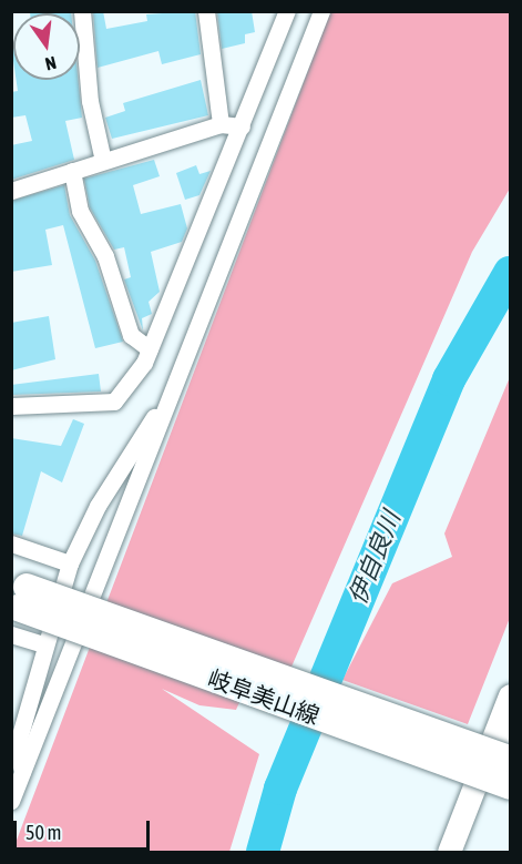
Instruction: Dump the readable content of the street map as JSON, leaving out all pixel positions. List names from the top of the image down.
{
  "streets": {
    "main road": ["岐阜美山線"]
  },
  "water": ["伊自良川"],
  "scale_bar": "50 m",
  "north": "bottom"
}
